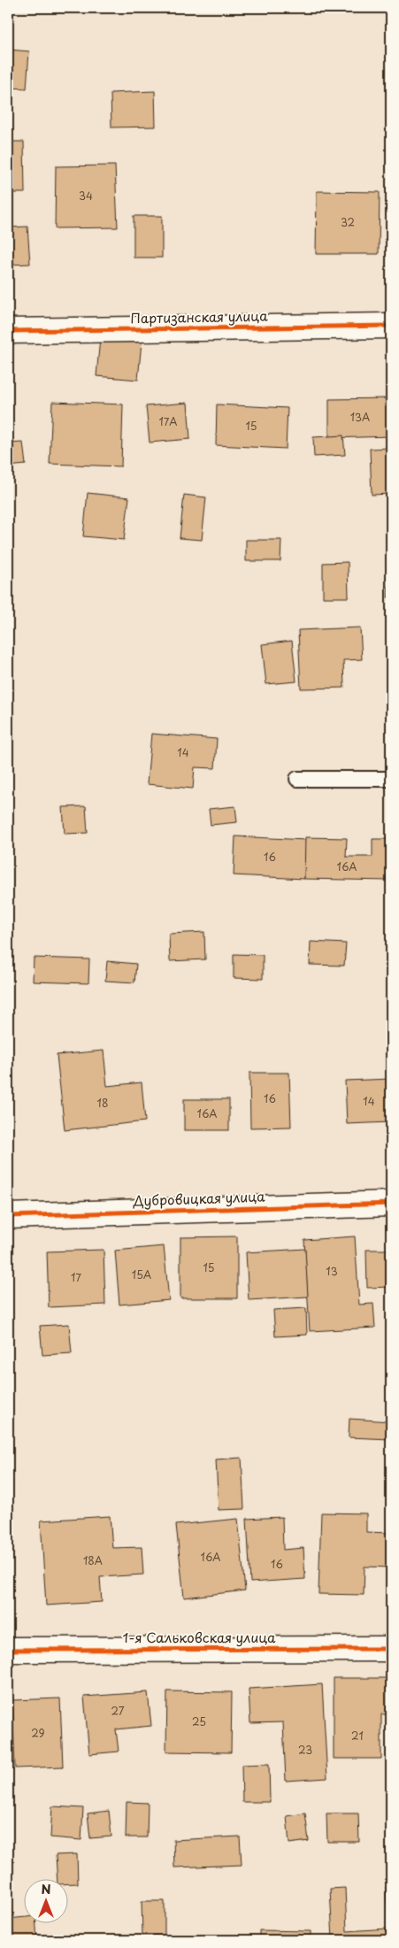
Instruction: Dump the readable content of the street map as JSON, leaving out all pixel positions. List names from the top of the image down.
{
  "streets": {
    "street": ["Партизанская улица", "Дубровицкая улица", "1-я Сальковская улица"]
  },
  "house_numbers": [
    "34",
    "32",
    "13А",
    "17А",
    "15",
    "14",
    "16",
    "16А",
    "16",
    "14",
    "18",
    "16А",
    "15",
    "13",
    "15А",
    "17",
    "16А",
    "18А",
    "16",
    "27",
    "25",
    "29",
    "21",
    "23"
  ],
  "north": "top"
}
